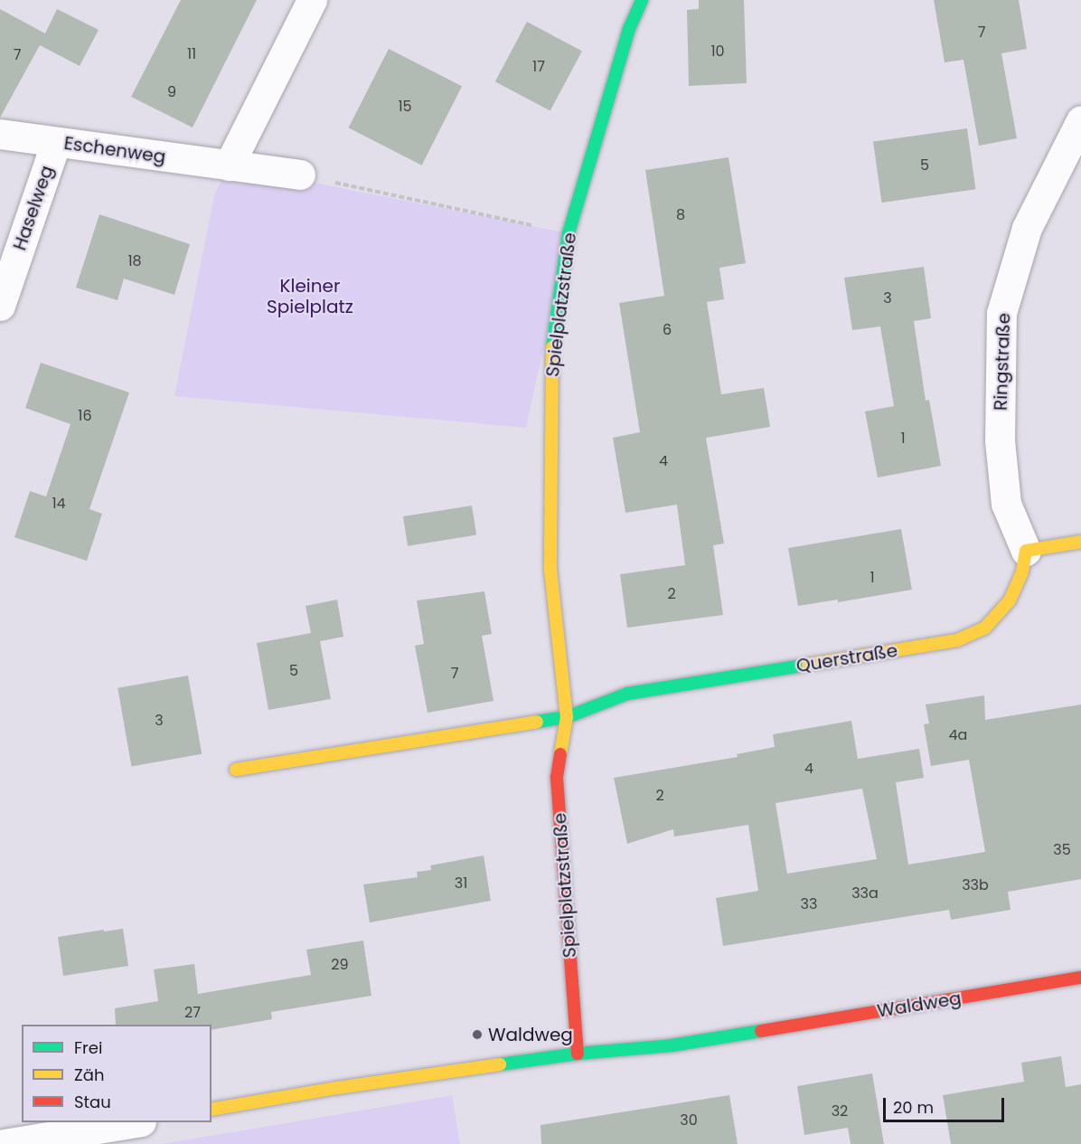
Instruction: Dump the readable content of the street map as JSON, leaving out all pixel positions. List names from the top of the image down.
{
  "streets": {
    "street": [
      "Eschenweg",
      "Haselweg",
      "Spielplatzstraße",
      "Ringstraße",
      "Querstraße",
      "Waldweg"
    ]
  },
  "crossings": [
    ["Eschenweg", "Haselweg"],
    ["Spielplatzstraße", "Querstraße"],
    ["Spielplatzstraße", "Waldweg"],
    ["Ringstraße", "Querstraße"]
  ],
  "parks": ["Kleiner Spielplatz"],
  "places": ["Waldweg"],
  "house_numbers": [
    "7",
    "10",
    "11",
    "7",
    "17",
    "9",
    "15",
    "5",
    "8",
    "18",
    "3",
    "6",
    "16",
    "1",
    "4",
    "14",
    "1",
    "2",
    "5",
    "7",
    "3",
    "4a",
    "4",
    "2",
    "35",
    "31",
    "33b",
    "33a",
    "33",
    "29",
    "27",
    "32",
    "30"
  ],
  "legend": ["Frei", "Zäh", "Stau"],
  "scale_bar": "20 m"
}
